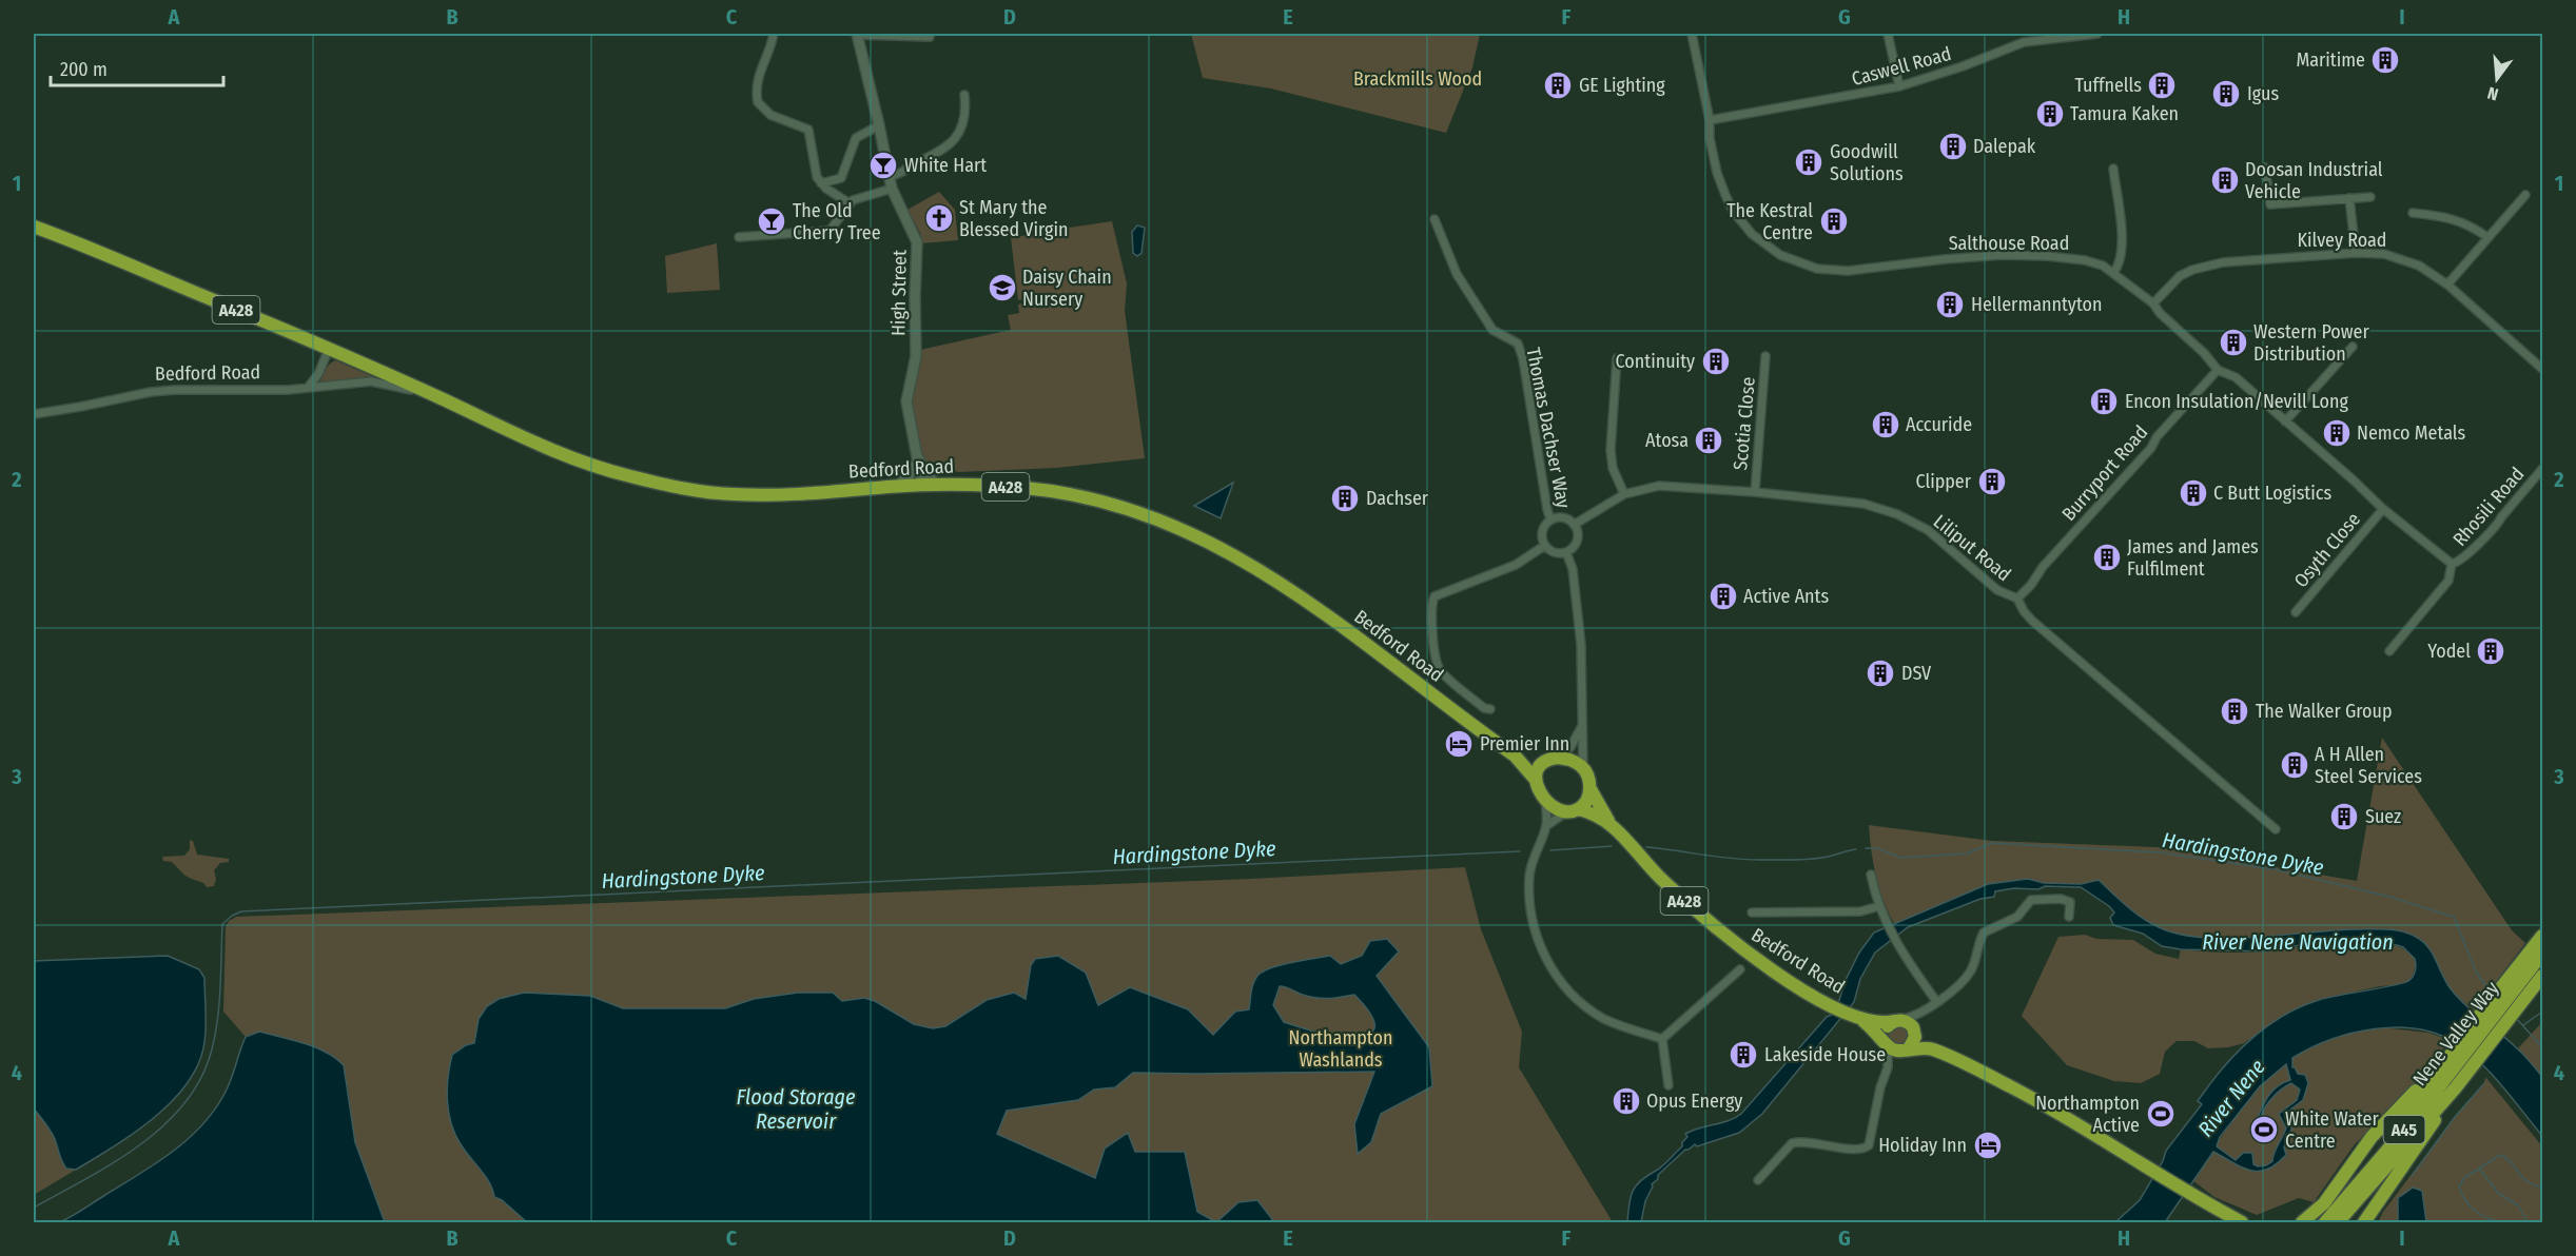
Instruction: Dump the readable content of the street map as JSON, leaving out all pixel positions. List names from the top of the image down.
{
  "streets": {
    "highway": [
      "A428",
      "Bedford Road",
      "Nene Valley Way",
      "A45"
    ],
    "street": [
      "Caswell Road",
      "Kilvey Road",
      "Salthouse Road",
      "High Street",
      "Scotia Close",
      "Thomas Dachser Way",
      "Burryport Road",
      "Rhosili Road",
      "Liliput Road",
      "Osyth Close"
    ]
  },
  "crossings": [
    ["Caswell Road", "Salthouse Road"],
    ["Kilvey Road", "Salthouse Road"],
    ["Salthouse Road", "Burryport Road"],
    ["Salthouse Road", "Rhosili Road"],
    ["Salthouse Road", "Osyth Close"],
    ["High Street", "Bedford Road"],
    ["A428", "Bedford Road"],
    ["Scotia Close", "Liliput Road"],
    ["Thomas Dachser Way", "Liliput Road"],
    ["Burryport Road", "Liliput Road"]
  ],
  "water": [
    "Hardingstone Dyke",
    "River Nene Navigation",
    "Flood Storage Reservoir",
    "River Nene"
  ],
  "parks": ["Brackmills Wood", "Northampton Washlands"],
  "places": {
    "building": [
      "Maritime",
      "GE Lighting",
      "Tuffnells",
      "Igus",
      "Tamura Kaken",
      "Dalepak",
      "Goodwill Solutions",
      "Doosan Industrial Vehicle",
      "The Kestral Centre",
      "Hellermanntyton",
      "Western Power Distribution",
      "Continuity",
      "Encon Insulation/Nevill Long",
      "Accuride",
      "Nemco Metals",
      "Atosa",
      "Clipper",
      "C Butt Logistics",
      "Dachser",
      "James and James Fulfilment",
      "Active Ants",
      "Yodel",
      "DSV",
      "The Walker Group",
      "A H Allen Steel Services",
      "Suez",
      "Lakeside House",
      "Opus Energy"
    ],
    "bar": ["White Hart", "The Old Cherry Tree"],
    "church": ["St Mary the Blessed Virgin"],
    "school or university": ["Daisy Chain Nursery"],
    "hotel": ["Premier Inn", "Holiday Inn"],
    "sports": ["Northampton Active", "White Water Centre"]
  },
  "scale_bar": "200 m",
  "north": "bottom",
  "grid": {
    "columns": [
      "A",
      "B",
      "C",
      "D",
      "E",
      "F",
      "G",
      "H",
      "I"
    ],
    "rows": [
      "1",
      "2",
      "3",
      "4"
    ]
  }
}
